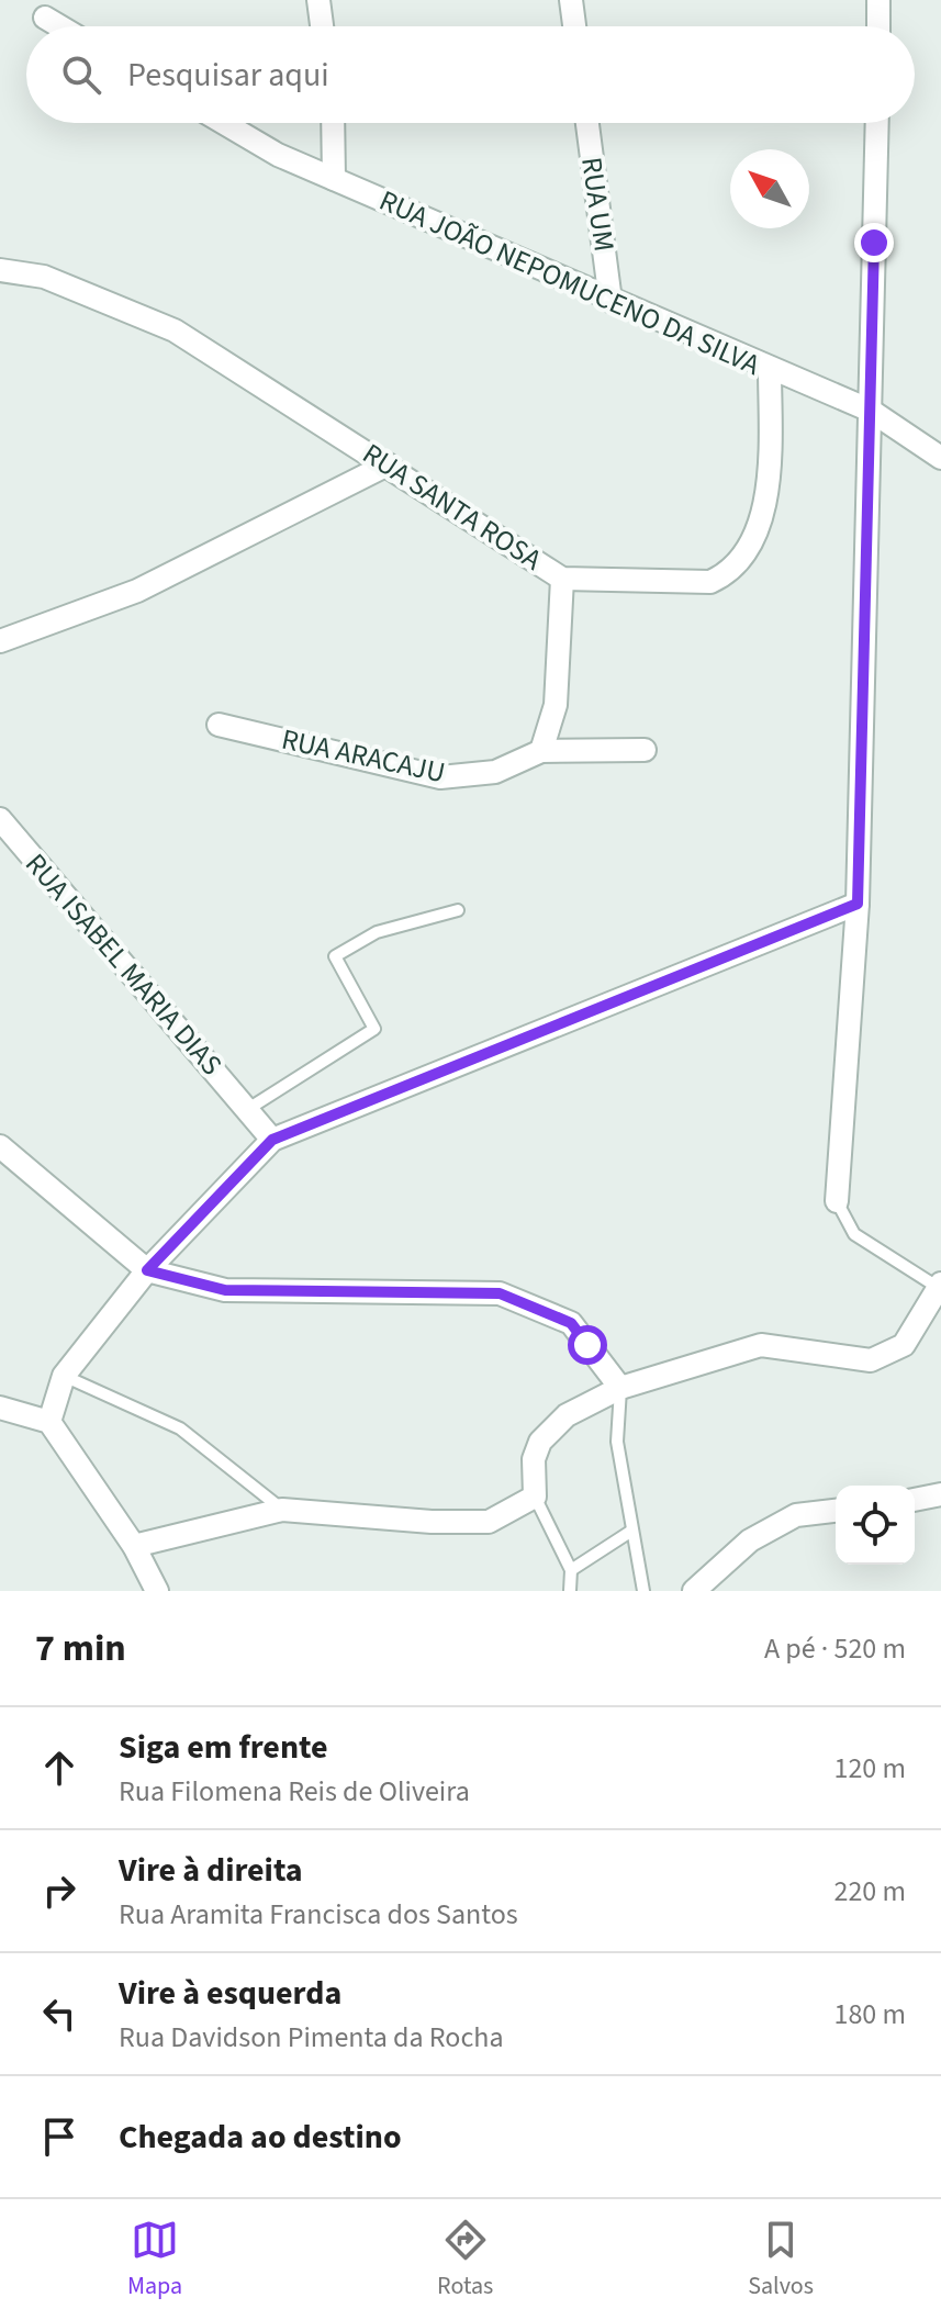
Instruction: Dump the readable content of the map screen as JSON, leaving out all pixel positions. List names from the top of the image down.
{
  "streets": {
    "street": [
      "RUA UM",
      "RUA JOÃO NEPOMUCENO DA SILVA",
      "RUA SANTA ROSA",
      "RUA ARACAJU",
      "RUA ISABEL MARIA DIAS"
    ]
  },
  "crossings": [
    ["RUA UM", "RUA JOÃO NEPOMUCENO DA SILVA"],
    ["RUA JOÃO NEPOMUCENO DA SILVA", "RUA SANTA ROSA"]
  ],
  "north": "top left",
  "page": {
    "search": "Pesquisar aqui",
    "heading": ["7 min", "A pé · 520 m"],
    "list": [
      ["Siga em frente", "Rua Filomena Reis de Oliveira", "120 m"],
      ["Vire à direita", "Rua Aramita Francisca dos Santos", "220 m"],
      ["Vire à esquerda", "Rua Davidson Pimenta da Rocha", "180 m"],
      "Chegada ao destino"
    ],
    "nav": ["Mapa", "Rotas", "Salvos"]
  }
}
